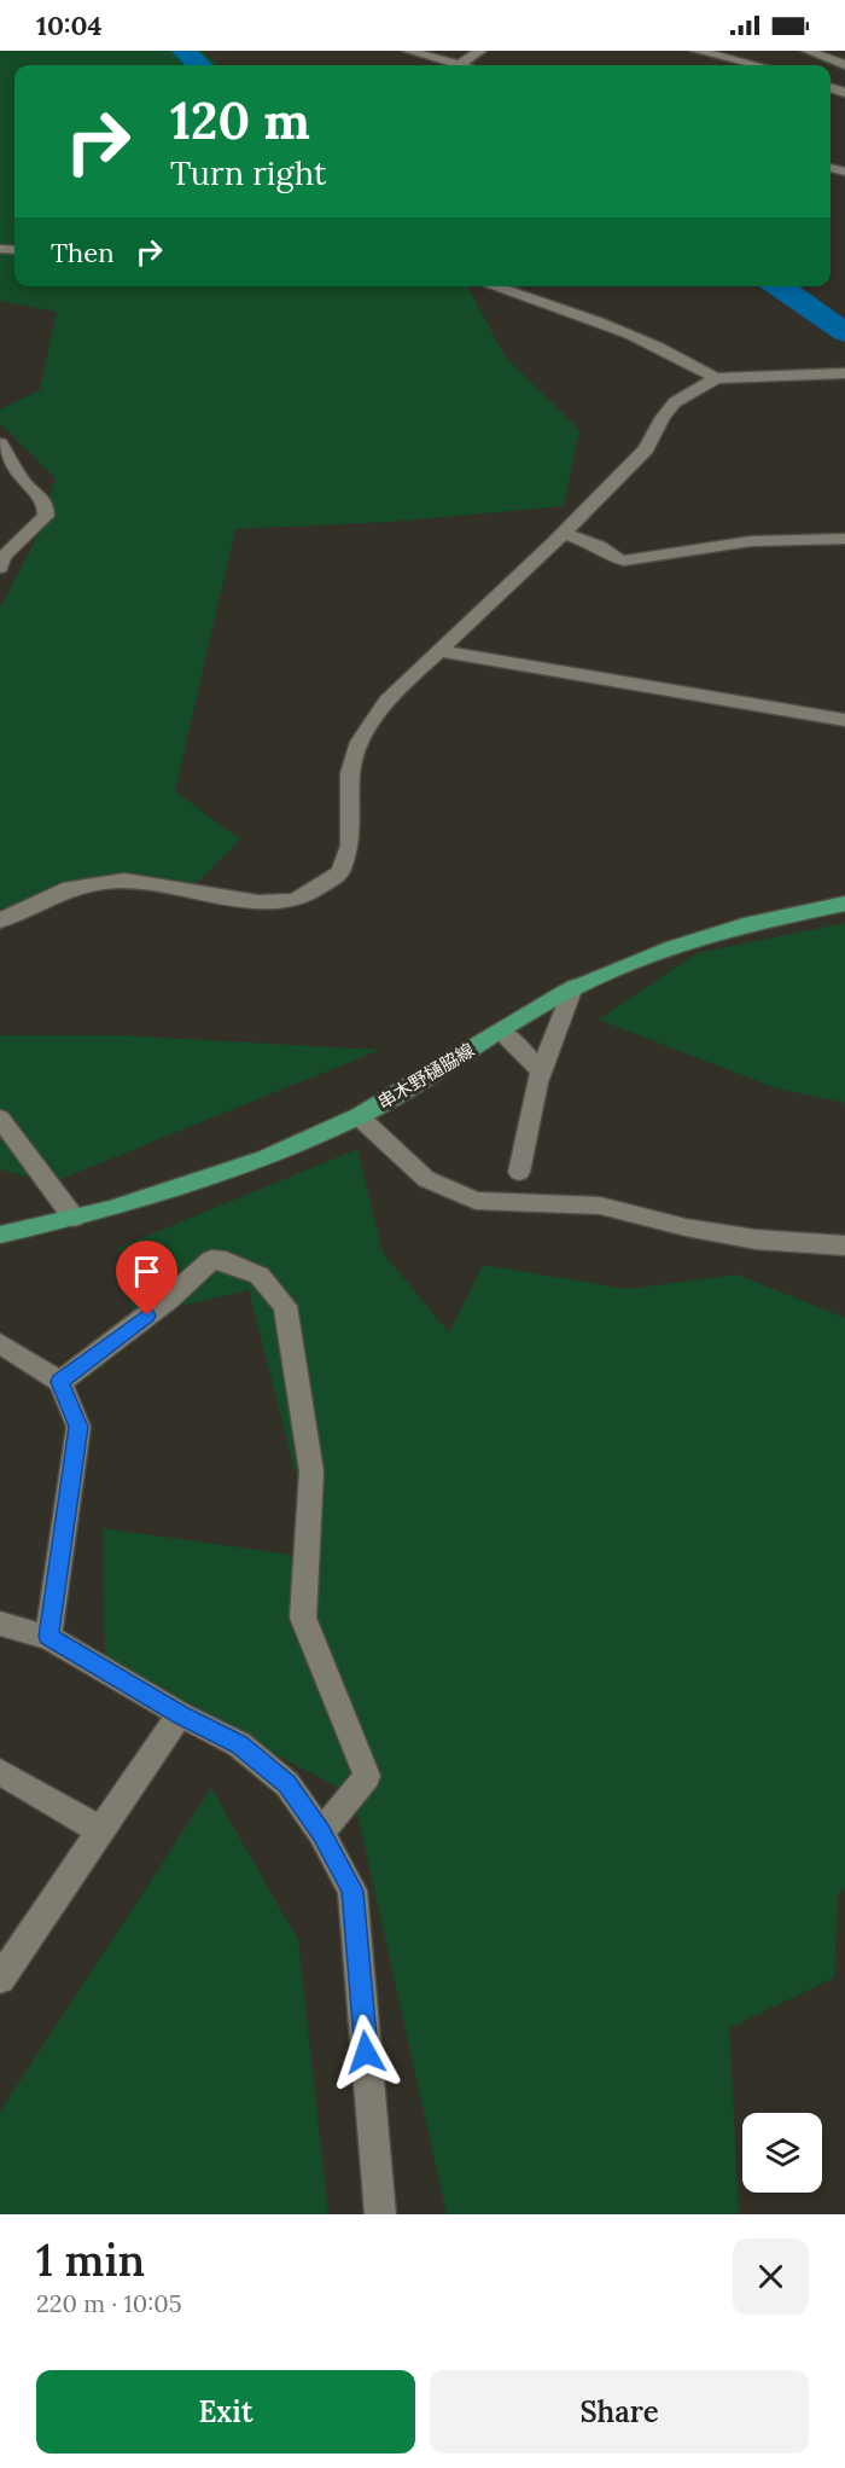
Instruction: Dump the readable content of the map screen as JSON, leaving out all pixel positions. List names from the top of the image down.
{
  "streets": {
    "main road": ["串木野樋脇線"]
  },
  "page": {
    "status": "10:04",
    "turn": ["120 m", "Turn right"],
    "then": "Then",
    "heading": ["1 min", "220 m · 10:05"],
    "buttons": ["Exit", "Share"]
  }
}
